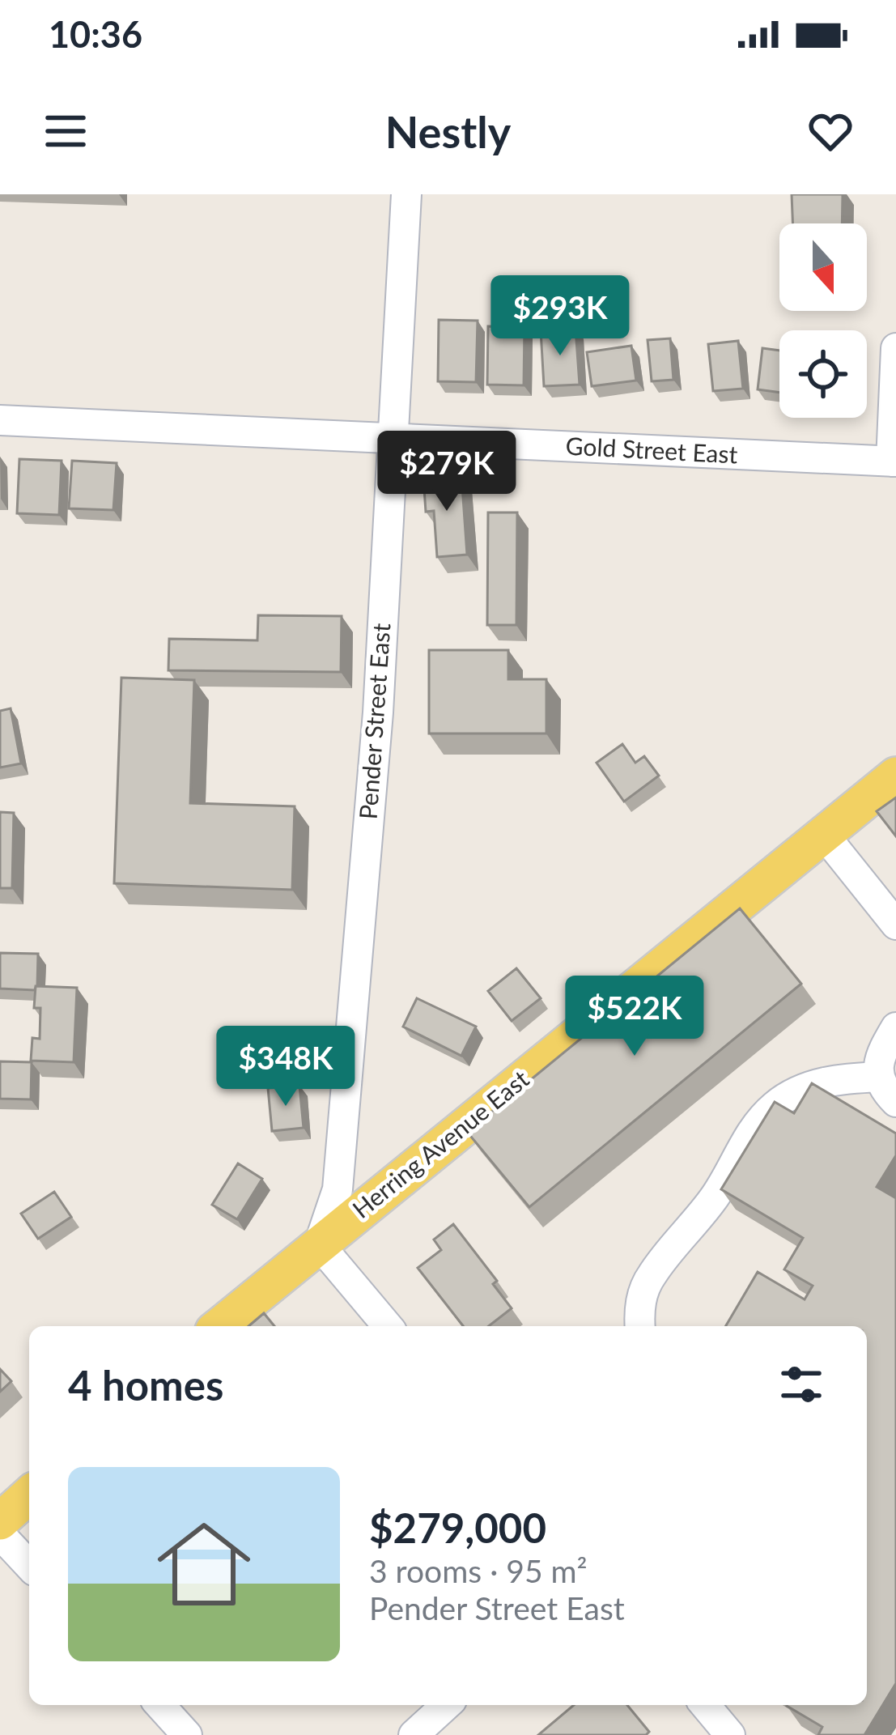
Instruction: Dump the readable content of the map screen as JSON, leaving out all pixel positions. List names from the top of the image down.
{
  "streets": {
    "main road": ["Herring Avenue East"],
    "street": ["Gold Street East", "Pender Street East"]
  },
  "crossings": [
    ["Gold Street East", "Pender Street East"],
    ["Pender Street East", "Herring Avenue East"]
  ],
  "north": "bottom",
  "page": {
    "status": "10:36",
    "header": "Nestly",
    "price": [
      "$293K",
      "$279K",
      "$522K",
      "$348K"
    ],
    "heading": "4 homes",
    "list": [
      {
        "name": "$279,000",
        "note": "3 rooms · 95 m² · Pender Street East"
      }
    ]
  }
}
